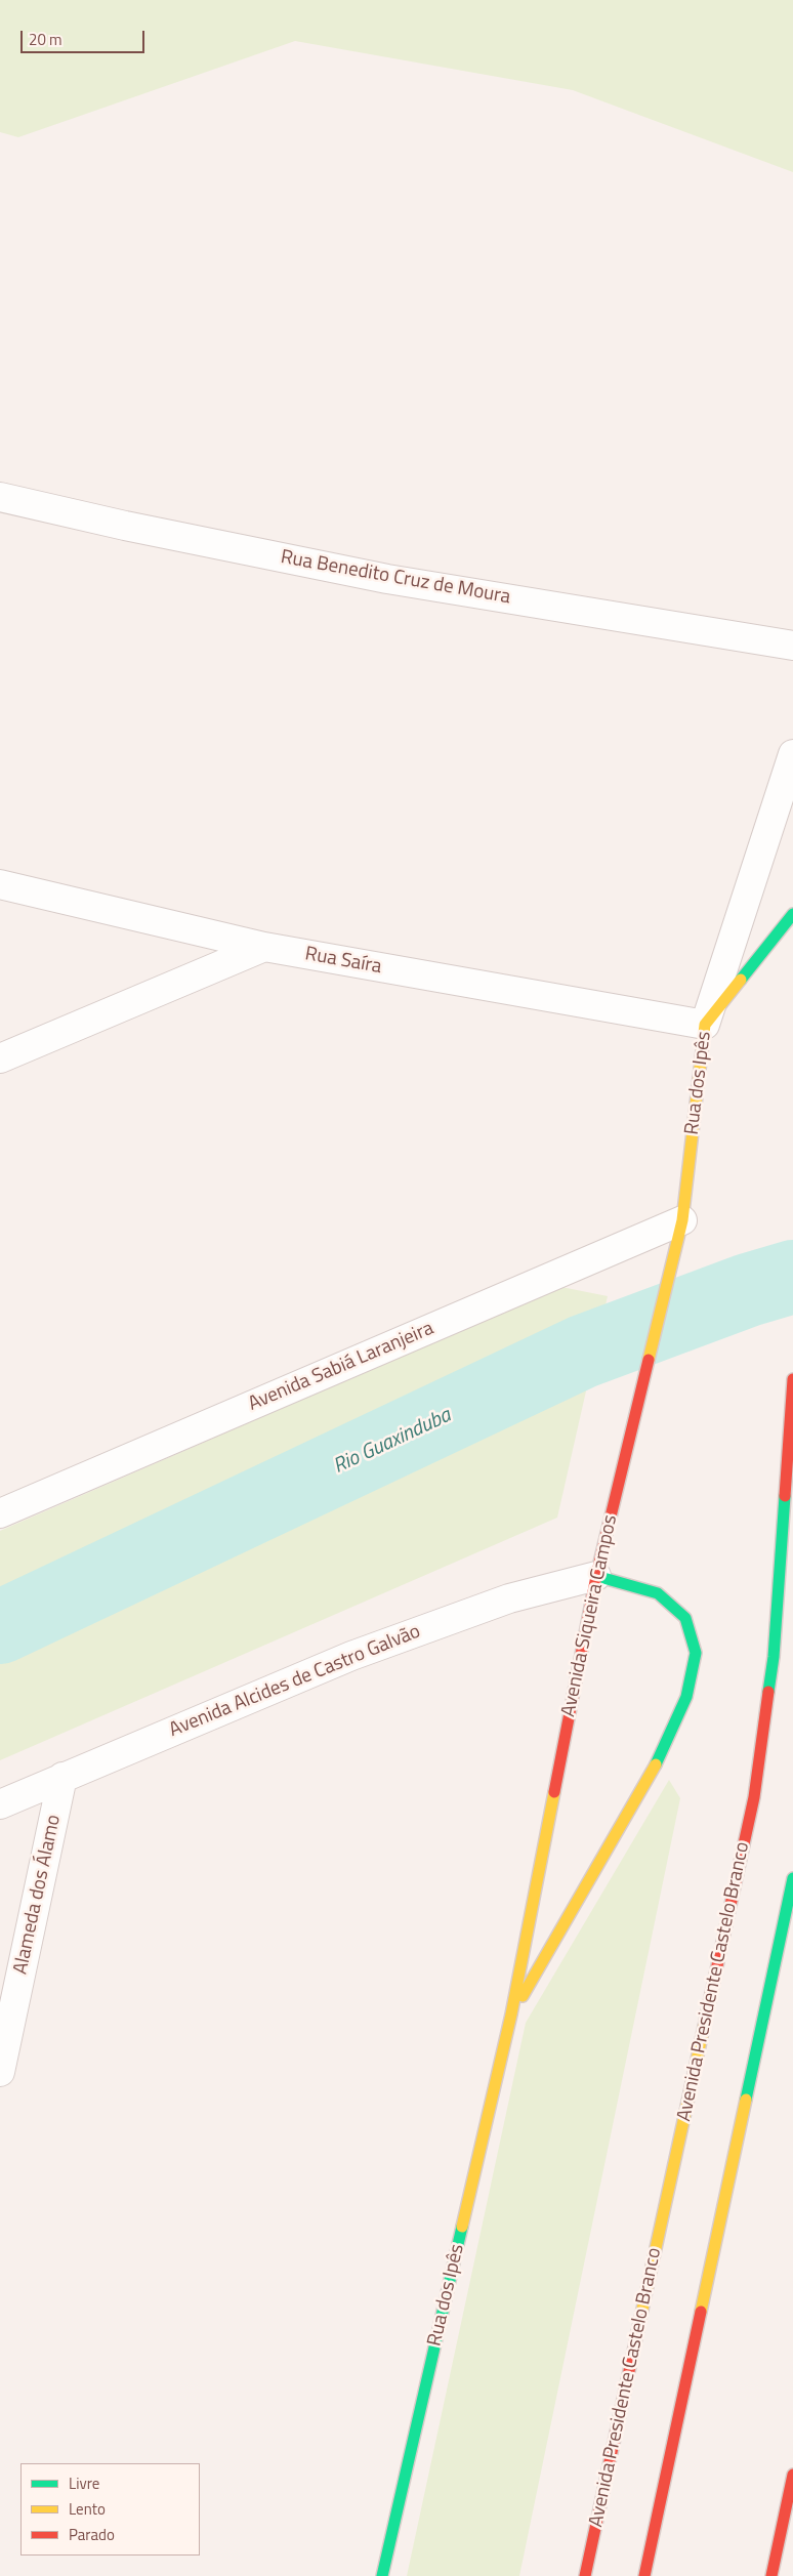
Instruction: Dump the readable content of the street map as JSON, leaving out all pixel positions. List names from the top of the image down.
{
  "streets": {
    "street": [
      "Rua Benedito Cruz de Moura",
      "Rua Saíra",
      "Rua dos Ipês",
      "Avenida Sabiá Laranjeira",
      "Avenida Siqueira Campos",
      "Avenida Alcides de Castro Galvão",
      "Alameda dos Álamo",
      "Avenida Presidente Castelo Branco"
    ]
  },
  "crossings": [
    ["Rua Saíra", "Rua dos Ipês"],
    ["Rua dos Ipês", "Avenida Sabiá Laranjeira"],
    ["Rua dos Ipês", "Avenida Siqueira Campos"],
    ["Avenida Sabiá Laranjeira", "Avenida Siqueira Campos"],
    ["Avenida Siqueira Campos", "Avenida Alcides de Castro Galvão"],
    ["Avenida Alcides de Castro Galvão", "Alameda dos Álamo"]
  ],
  "water": ["Rio Guaxinduba"],
  "legend": ["Livre", "Lento", "Parado"],
  "scale_bar": "20 m"
}
